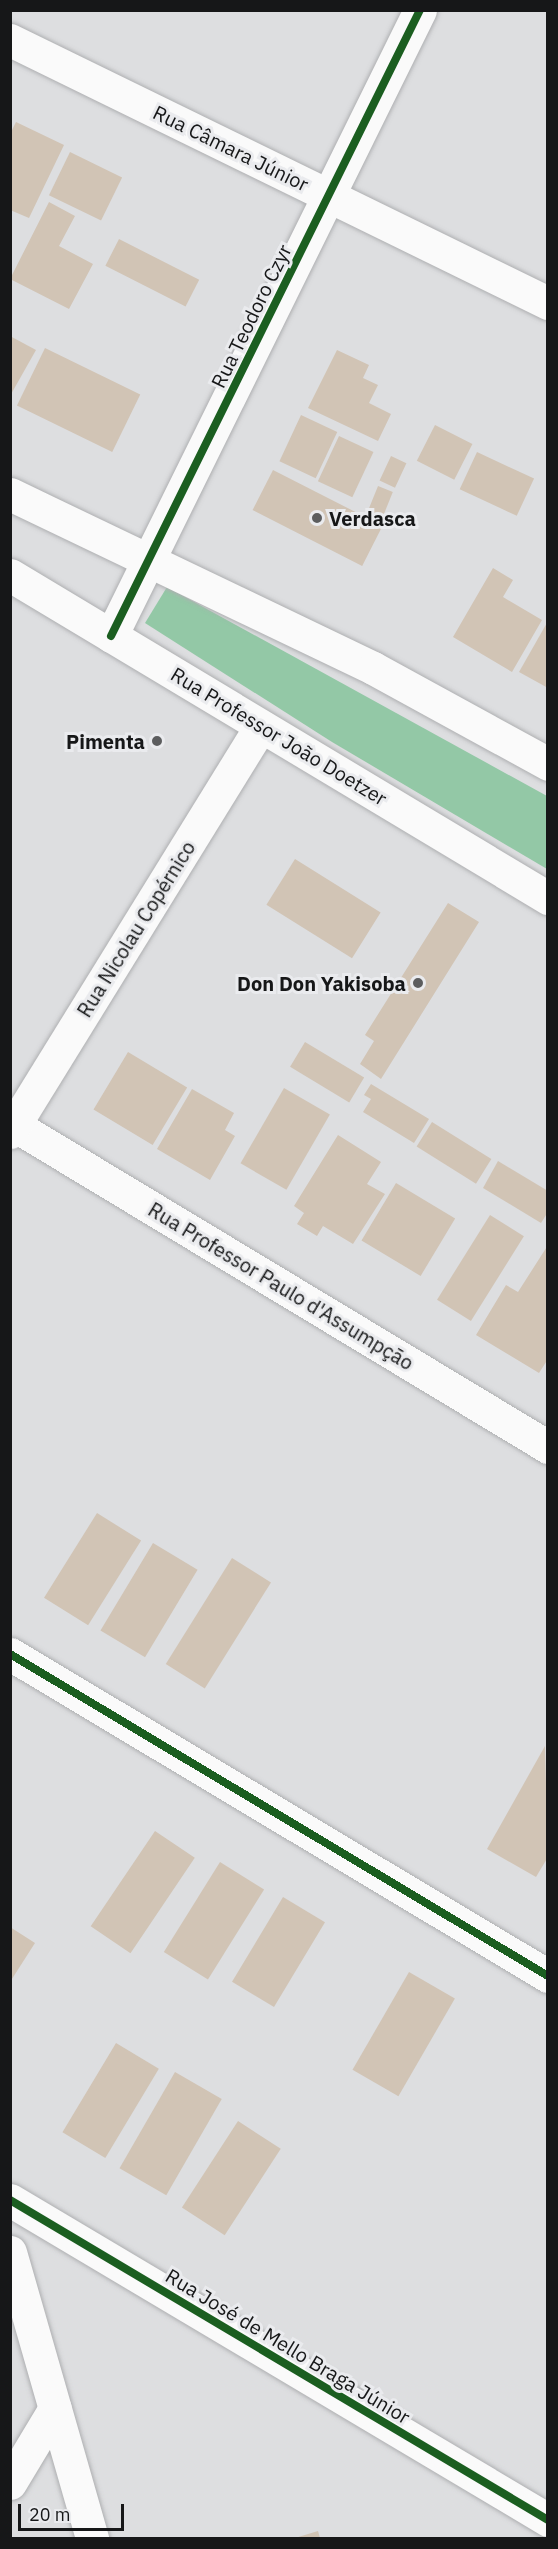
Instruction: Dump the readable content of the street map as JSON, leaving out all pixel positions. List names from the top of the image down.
{
  "streets": {
    "street": [
      "Rua Câmara Júnior",
      "Rua Teodoro Czyr",
      "Rua Professor João Doetzer",
      "Rua Nicolau Copérnico",
      "Rua Professor Paulo d'Assumpção",
      "Rua José de Mello Braga Júnior"
    ]
  },
  "crossings": [
    ["Rua Câmara Júnior", "Rua Teodoro Czyr"],
    ["Rua Teodoro Czyr", "Rua Professor João Doetzer"],
    ["Rua Professor João Doetzer", "Rua Nicolau Copérnico"],
    ["Rua Nicolau Copérnico", "Rua Professor Paulo d'Assumpção"]
  ],
  "places": ["Verdasca", "Pimenta", "Don Don Yakisoba"],
  "scale_bar": "20 m"
}
